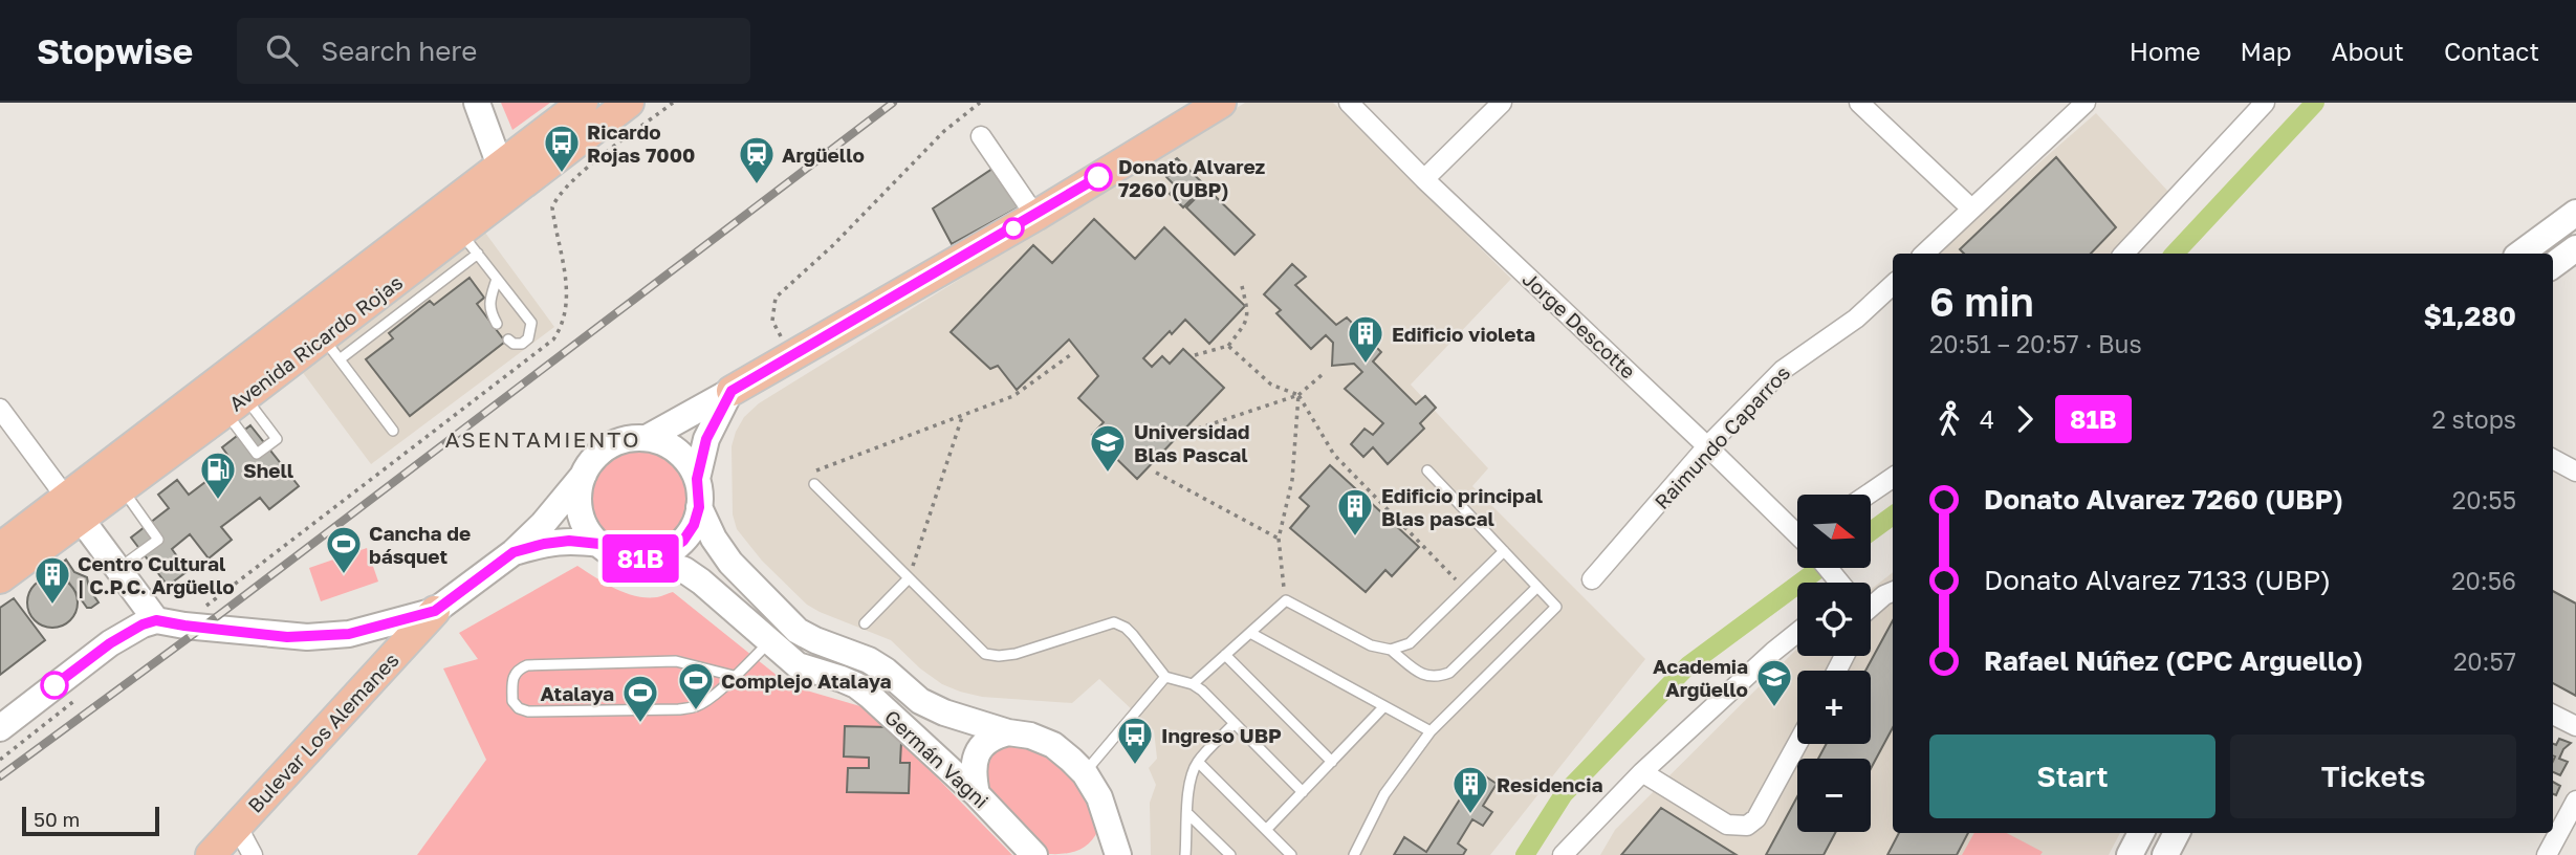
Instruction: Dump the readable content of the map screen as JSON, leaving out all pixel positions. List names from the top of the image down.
{
  "streets": {
    "main road": ["Avenida Ricardo Rojas", "Bulevar Los Alemanes", "Germán Vagni"],
    "street": ["Jorge Descotte", "Raimundo Caparros"]
  },
  "crossings": [
    ["Jorge Descotte", "Raimundo Caparros"]
  ],
  "districts": ["ASENTAMIENTO"],
  "places": {
    "bus stop": ["Ricardo Rojas 7000", "Ingreso UBP"],
    "other": ["Donato Alvarez 7260 (UBP)"],
    "station": ["Argüello"],
    "building": [
      "Edificio violeta",
      "Edificio principal Blas pascal",
      "Centro Cultural | C.P.C. Argüello",
      "Residencia"
    ],
    "school or university": ["Universidad Blas Pascal", "Academia Argüello"],
    "fuel station": ["Shell"],
    "sports": ["Cancha de básquet", "Complejo Atalaya", "Atalaya"]
  },
  "lines": ["bus line 81B"],
  "scale_bar": "50 m",
  "north": "right",
  "page": {
    "header": "Stopwise",
    "search": "Search here",
    "nav": [
      "Home",
      "Map",
      "About",
      "Contact"
    ],
    "on_map": "81B",
    "heading": ["6 min", "20:51 – 20:57 · Bus", "$1,280"],
    "legs": ["4", "81B", "2 stops"],
    "list": [
      {
        "name": "Donato Alvarez 7260 (UBP)",
        "value": "20:55"
      },
      {
        "name": "Donato Alvarez 7133 (UBP)",
        "value": "20:56"
      },
      {
        "name": "Rafael Núñez (CPC Arguello)",
        "value": "20:57"
      }
    ],
    "map_buttons": ["+", "−"],
    "buttons": ["Start", "Tickets"],
    "scale": "50 m"
  }
}
